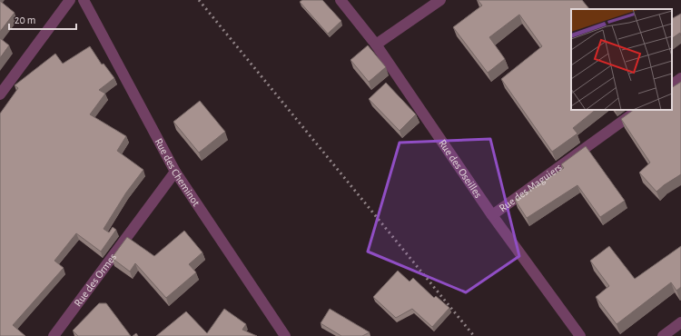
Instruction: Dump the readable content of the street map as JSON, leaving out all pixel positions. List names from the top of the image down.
{
  "streets": {
    "street": [
      "Rue des Oseilles",
      "Rue des Cheminot",
      "Rue des Maguiers",
      "Rue des Ormes"
    ]
  },
  "crossings": [
    ["Rue des Oseilles", "Rue des Maguiers"],
    ["Rue des Cheminot", "Rue des Ormes"]
  ],
  "scale_bar": "20 m"
}
